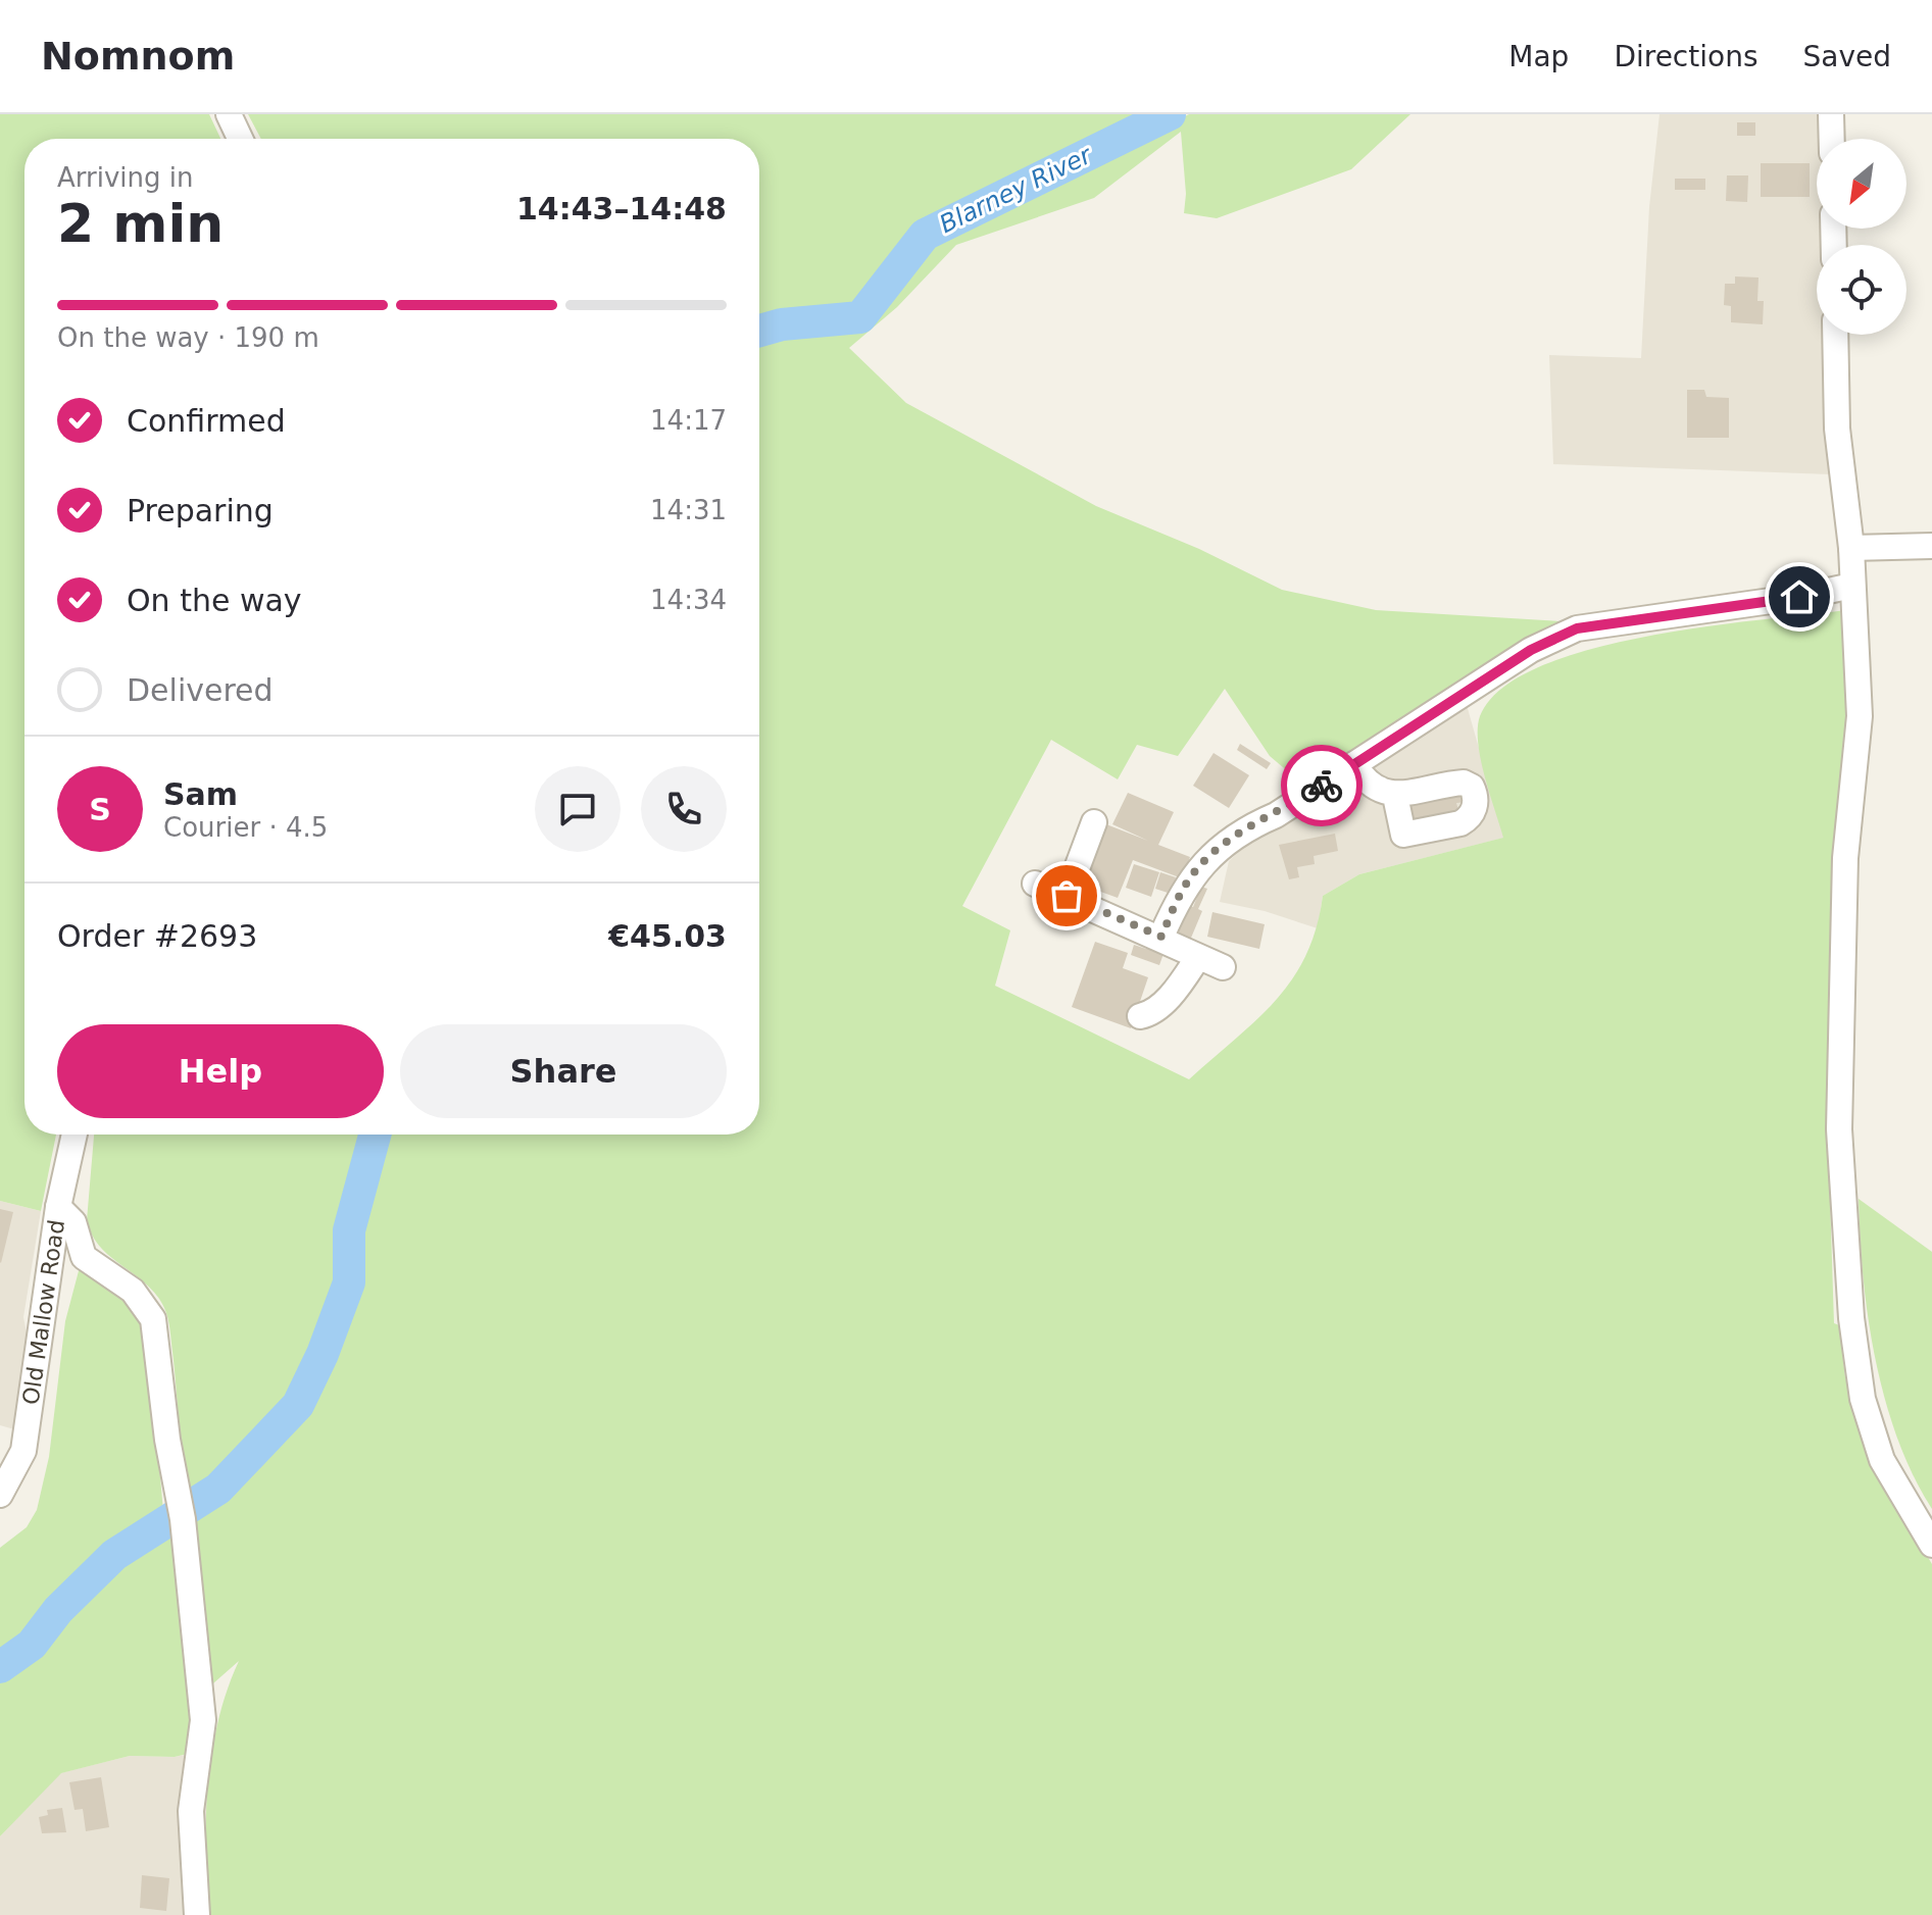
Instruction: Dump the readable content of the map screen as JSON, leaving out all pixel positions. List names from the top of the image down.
{
  "streets": {
    "street": ["Old Mallow Road"]
  },
  "water": ["Blarney River"],
  "north": "bottom left",
  "page": {
    "header": "Nomnom",
    "nav": ["Map", "Directions", "Saved"],
    "heading": ["2 min", "Arriving in", "14:43–14:48"],
    "panel": [
      "Sam",
      "Courier · 4.5",
      "Order #2693",
      "€45.03"
    ],
    "bar": "On the way · 190 m",
    "list": [
      ["Confirmed", "14:17"],
      ["Preparing", "14:31"],
      ["On the way", "14:34"],
      "Delivered"
    ],
    "round": "S",
    "buttons": ["Help", "Share"]
  }
}
